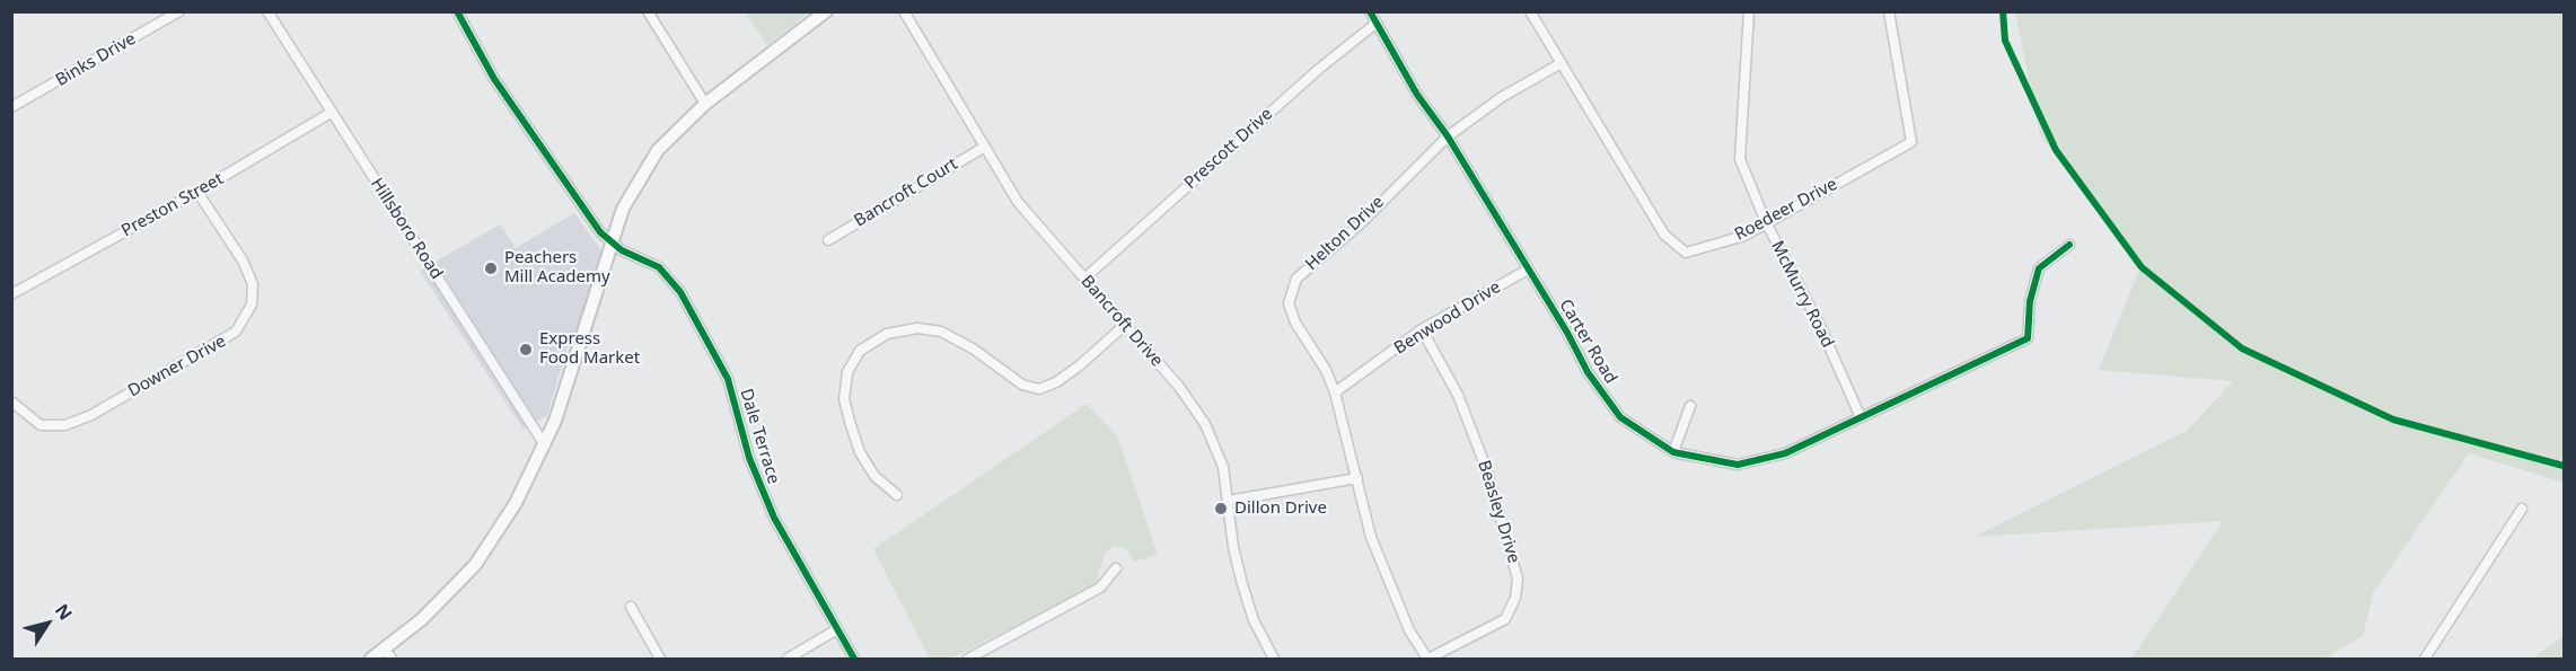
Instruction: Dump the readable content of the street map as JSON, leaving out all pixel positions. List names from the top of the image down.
{
  "streets": {
    "street": [
      "Binks Drive",
      "Prescott Drive",
      "Bancroft Court",
      "Preston Street",
      "Roedeer Drive",
      "Hillsboro Road",
      "Helton Drive",
      "McMurry Road",
      "Benwood Drive",
      "Bancroft Drive",
      "Carter Road",
      "Downer Drive",
      "Dale Terrace",
      "Beasley Drive"
    ]
  },
  "crossings": [
    ["Prescott Drive", "Bancroft Drive"],
    ["Prescott Drive", "Carter Road"],
    ["Bancroft Court", "Bancroft Drive"],
    ["Preston Street", "Hillsboro Road"],
    ["Preston Street", "Downer Drive"],
    ["Roedeer Drive", "Helton Drive"],
    ["Roedeer Drive", "McMurry Road"],
    ["Helton Drive", "Benwood Drive"],
    ["Helton Drive", "Carter Road"],
    ["Helton Drive", "Beasley Drive"],
    ["McMurry Road", "Carter Road"],
    ["Benwood Drive", "Carter Road"],
    ["Benwood Drive", "Beasley Drive"]
  ],
  "places": ["Peachers Mill Academy", "Express Food Market", "Dillon Drive"],
  "north": "top right"
}
